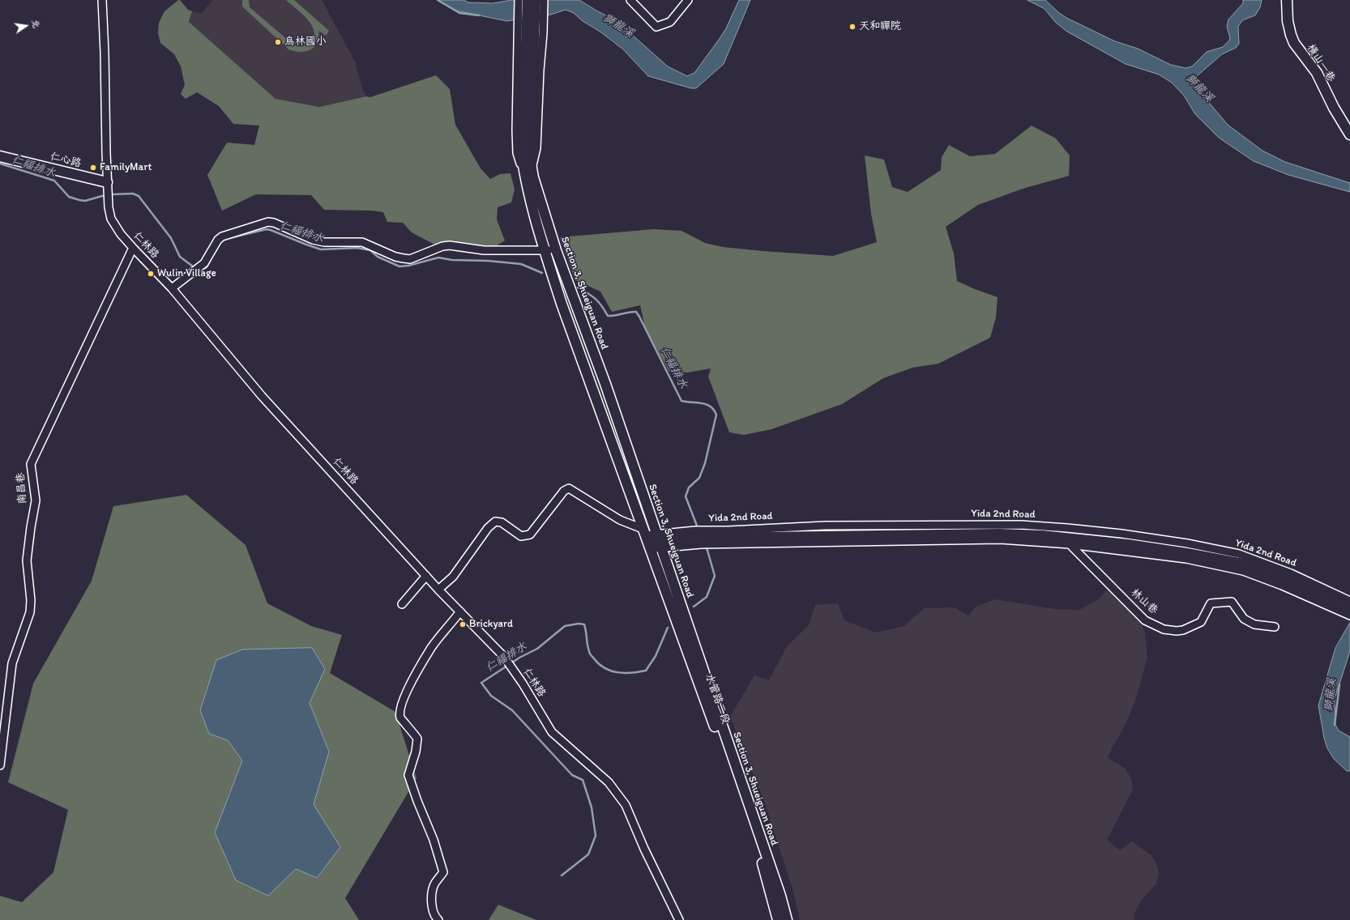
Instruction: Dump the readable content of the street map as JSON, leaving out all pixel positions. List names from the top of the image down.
{
  "streets": {
    "main road": [
      "橫山一巷",
      "仁心路",
      "Section 3, Shueiguan Road",
      "Yida 2nd Road",
      "水管路二段"
    ],
    "street": ["仁林路", "南昌巷", "林山巷"]
  },
  "crossings": [
    ["仁心路", "仁林路"],
    ["仁林路", "南昌巷"],
    ["Section 3, Shueiguan Road", "Yida 2nd Road"],
    ["Yida 2nd Road", "林山巷"],
    ["Yida 2nd Road", "水管路二段"]
  ],
  "water": ["獅龍溪", "仁福排水"],
  "places": [
    "天和禪院",
    "烏林國小",
    "FamilyMart",
    "Wulin Village",
    "Brickyard"
  ],
  "north": "right"
}
